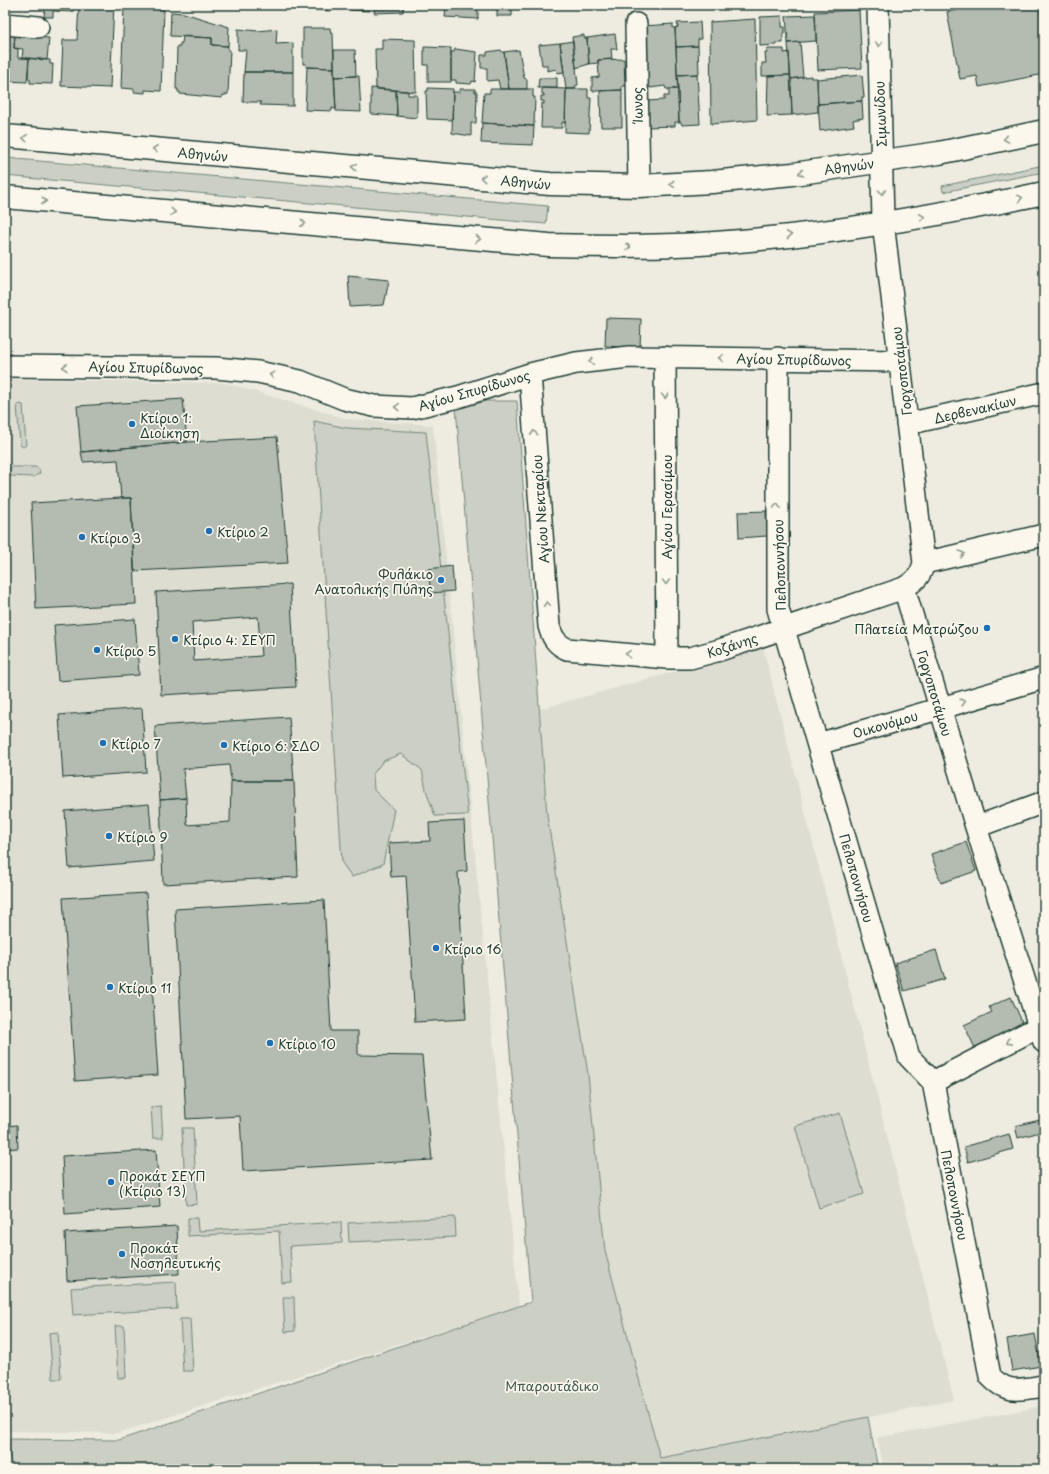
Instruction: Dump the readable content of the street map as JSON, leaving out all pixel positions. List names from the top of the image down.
{
  "streets": {
    "highway": ["Αθηνών"],
    "street": [
      "Ίωνος",
      "Σιμωνίδου",
      "Αγίου Σπυρίδωνος",
      "Γοργοποτάμου",
      "Δερβενακίων",
      "Αγίου Γερασίμου",
      "Αγίου Νεκταρίου",
      "Πελοποννήσου",
      "Κοζάνης",
      "Οικονόμου"
    ]
  },
  "crossings": [
    ["Ίωνος", "Αθηνών"],
    ["Σιμωνίδου", "Αθηνών"],
    ["Σιμωνίδου", "Γοργοποτάμου"],
    ["Αγίου Σπυρίδωνος", "Γοργοποτάμου"],
    ["Αγίου Σπυρίδωνος", "Αγίου Γερασίμου"],
    ["Αγίου Σπυρίδωνος", "Αγίου Νεκταρίου"],
    ["Αγίου Σπυρίδωνος", "Πελοποννήσου"],
    ["Γοργοποτάμου", "Δερβενακίων"],
    ["Γοργοποτάμου", "Κοζάνης"],
    ["Γοργοποτάμου", "Οικονόμου"],
    ["Αγίου Γερασίμου", "Κοζάνης"],
    ["Αγίου Νεκταρίου", "Κοζάνης"],
    ["Πελοποννήσου", "Κοζάνης"],
    ["Πελοποννήσου", "Οικονόμου"]
  ],
  "one_way": [
    "Σιμωνίδου",
    "Αγίου Σπυρίδωνος",
    "Αγίου Γερασίμου",
    "Αγίου Νεκταρίου"
  ],
  "parks": ["Μπαρουτάδικο"],
  "places": [
    "Κτίριο 1: Διοίκηση",
    "Κτίριο 2",
    "Κτίριο 3",
    "Φυλάκιο Ανατολικής Πύλης",
    "Πλατεία Ματρώζου",
    "Κτίριο 4: ΣΕΥΠ",
    "Κτίριο 5",
    "Κτίριο 7",
    "Κτίριο 6: ΣΔΟ",
    "Κτίριο 9",
    "Κτίριο 16",
    "Κτίριο 11",
    "Κτίριο 10",
    "Προκάτ ΣΕΥΠ (Κτίριο 13)",
    "Προκάτ Νοσηλευτικής"
  ]
}
